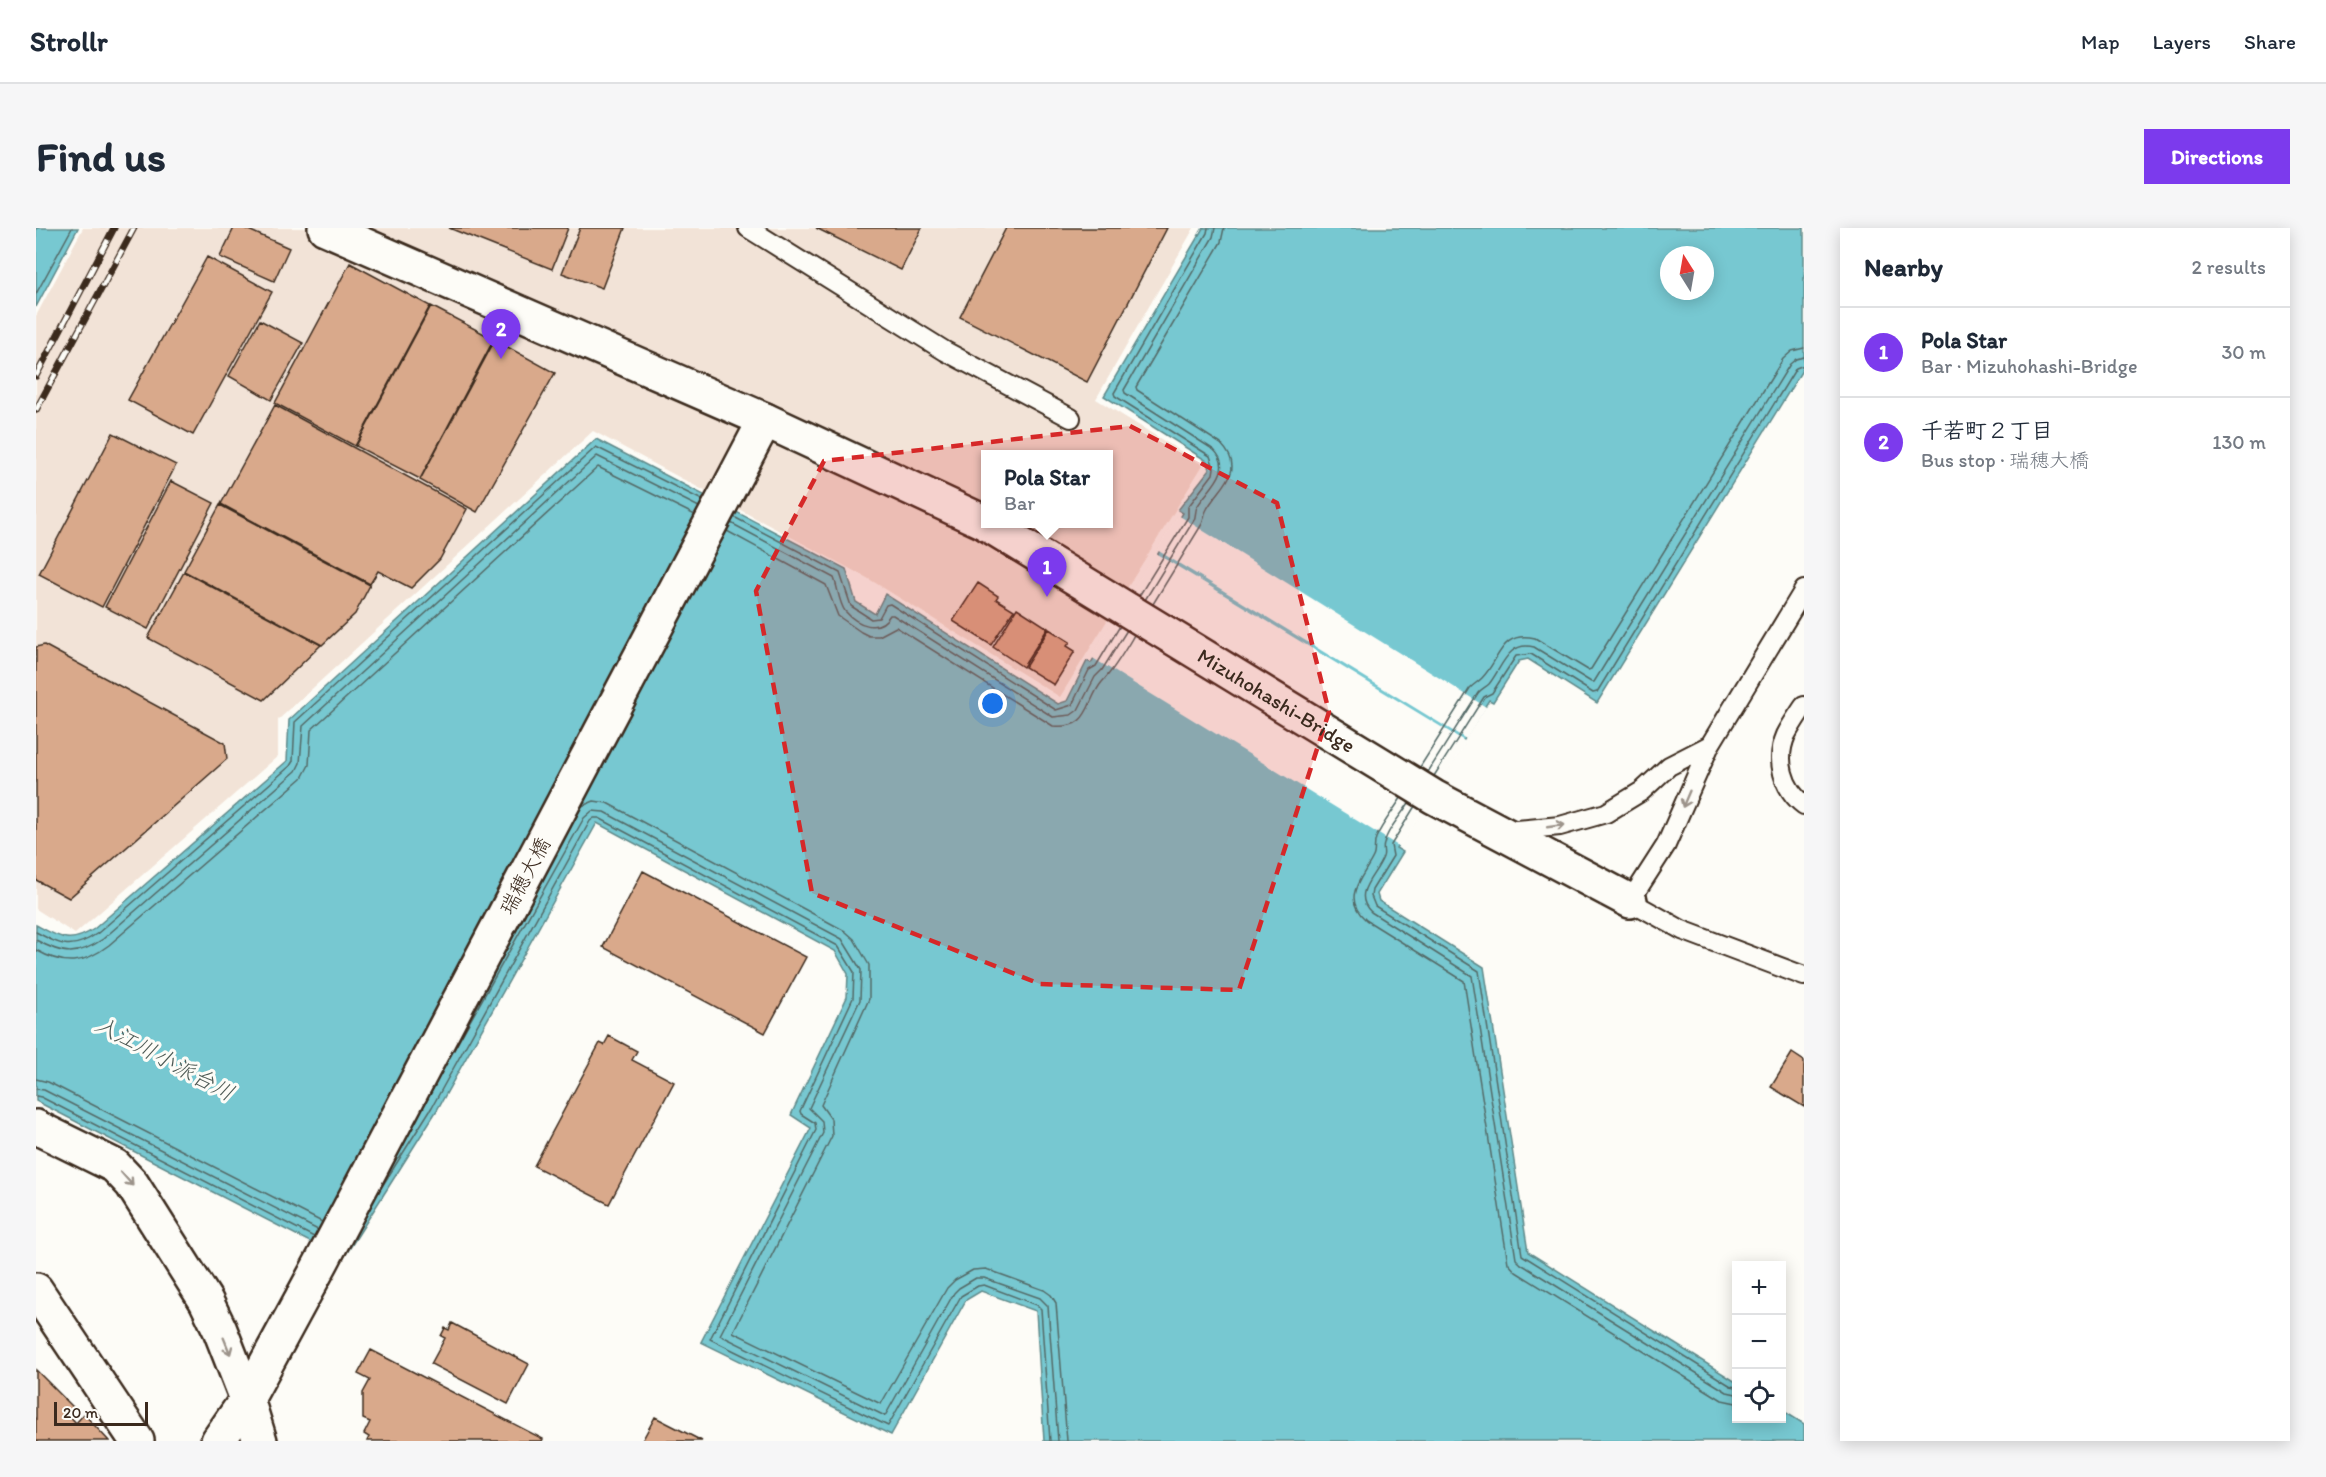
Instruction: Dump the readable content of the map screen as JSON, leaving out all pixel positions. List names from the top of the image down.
{
  "streets": {
    "street": ["Mizuhohashi-Bridge", "瑞穂大橋"]
  },
  "crossings": [
    ["Mizuhohashi-Bridge", "瑞穂大橋"]
  ],
  "water": ["入江川小派台川"],
  "scale_bar": "20 m",
  "north": "top",
  "page": {
    "header": "Strollr",
    "nav": ["Map", "Layers", "Share"],
    "buttons": "Directions",
    "title": "Find us",
    "heading": ["Nearby", "2 results"],
    "list": [
      {
        "mark": "1",
        "name": "Pola Star",
        "note": "Bar · Mizuhohashi-Bridge",
        "value": "30 m"
      },
      {
        "mark": "2",
        "name": "千若町２丁目",
        "note": "Bus stop · 瑞穂大橋",
        "value": "130 m"
      }
    ],
    "pins": ["2", "1"],
    "popup": ["Pola Star", "Bar"],
    "map_buttons": ["+", "−"],
    "scale": "20 m"
  }
}
